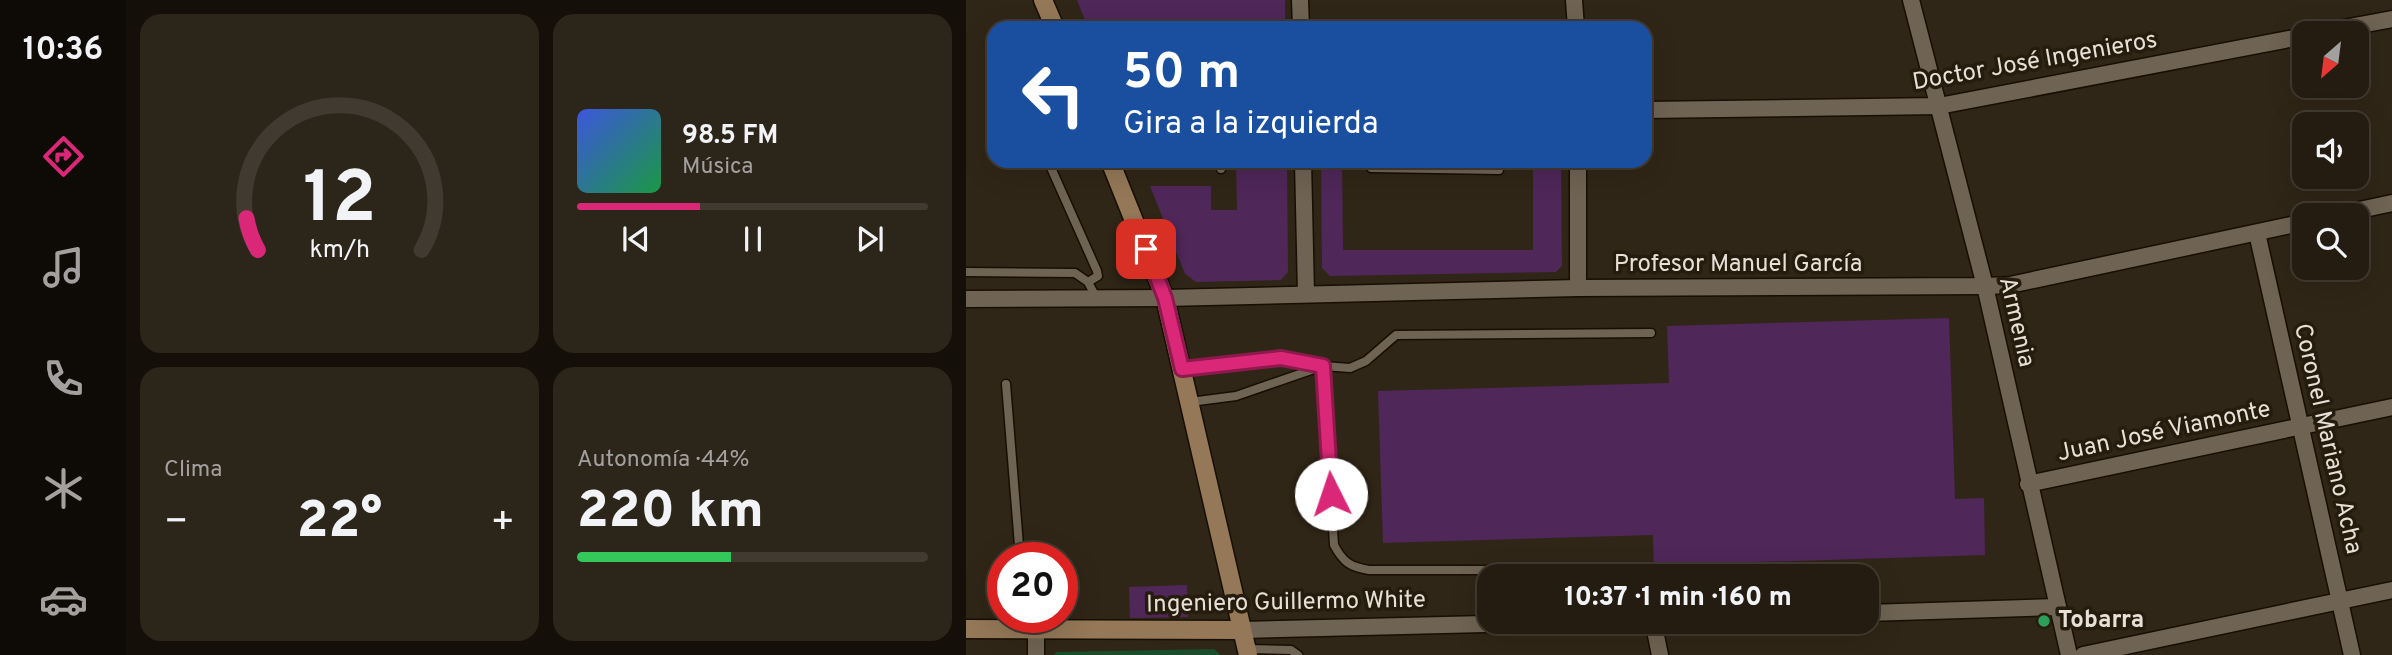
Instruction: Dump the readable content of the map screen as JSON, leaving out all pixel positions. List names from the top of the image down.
{
  "streets": {
    "main road": ["Ingeniero Guillermo White"],
    "street": [
      "Doctor José Ingenieros",
      "Profesor Manuel García",
      "Armenia",
      "Juan José Viamonte",
      "Coronel Mariano Acha"
    ]
  },
  "crossings": [
    ["Doctor José Ingenieros", "Armenia"],
    ["Profesor Manuel García", "Armenia"],
    ["Profesor Manuel García", "Coronel Mariano Acha"],
    ["Armenia", "Juan José Viamonte"],
    ["Juan José Viamonte", "Coronel Mariano Acha"]
  ],
  "places": ["Tobarra"],
  "north": "bottom left",
  "page": {
    "tabs": "10:36",
    "turn": ["50 m", "Gira a la izquierda"],
    "song": ["98.5 FM", "Música"],
    "tile": [
      "Clima",
      ["Autonomía · 44%", "220 km"]
    ],
    "heat": ["−", "22°", "+"],
    "limit": "20",
    "trip": "10:37 · 1 min · 160 m",
    "gauge": ["12", "km/h"]
  }
}
